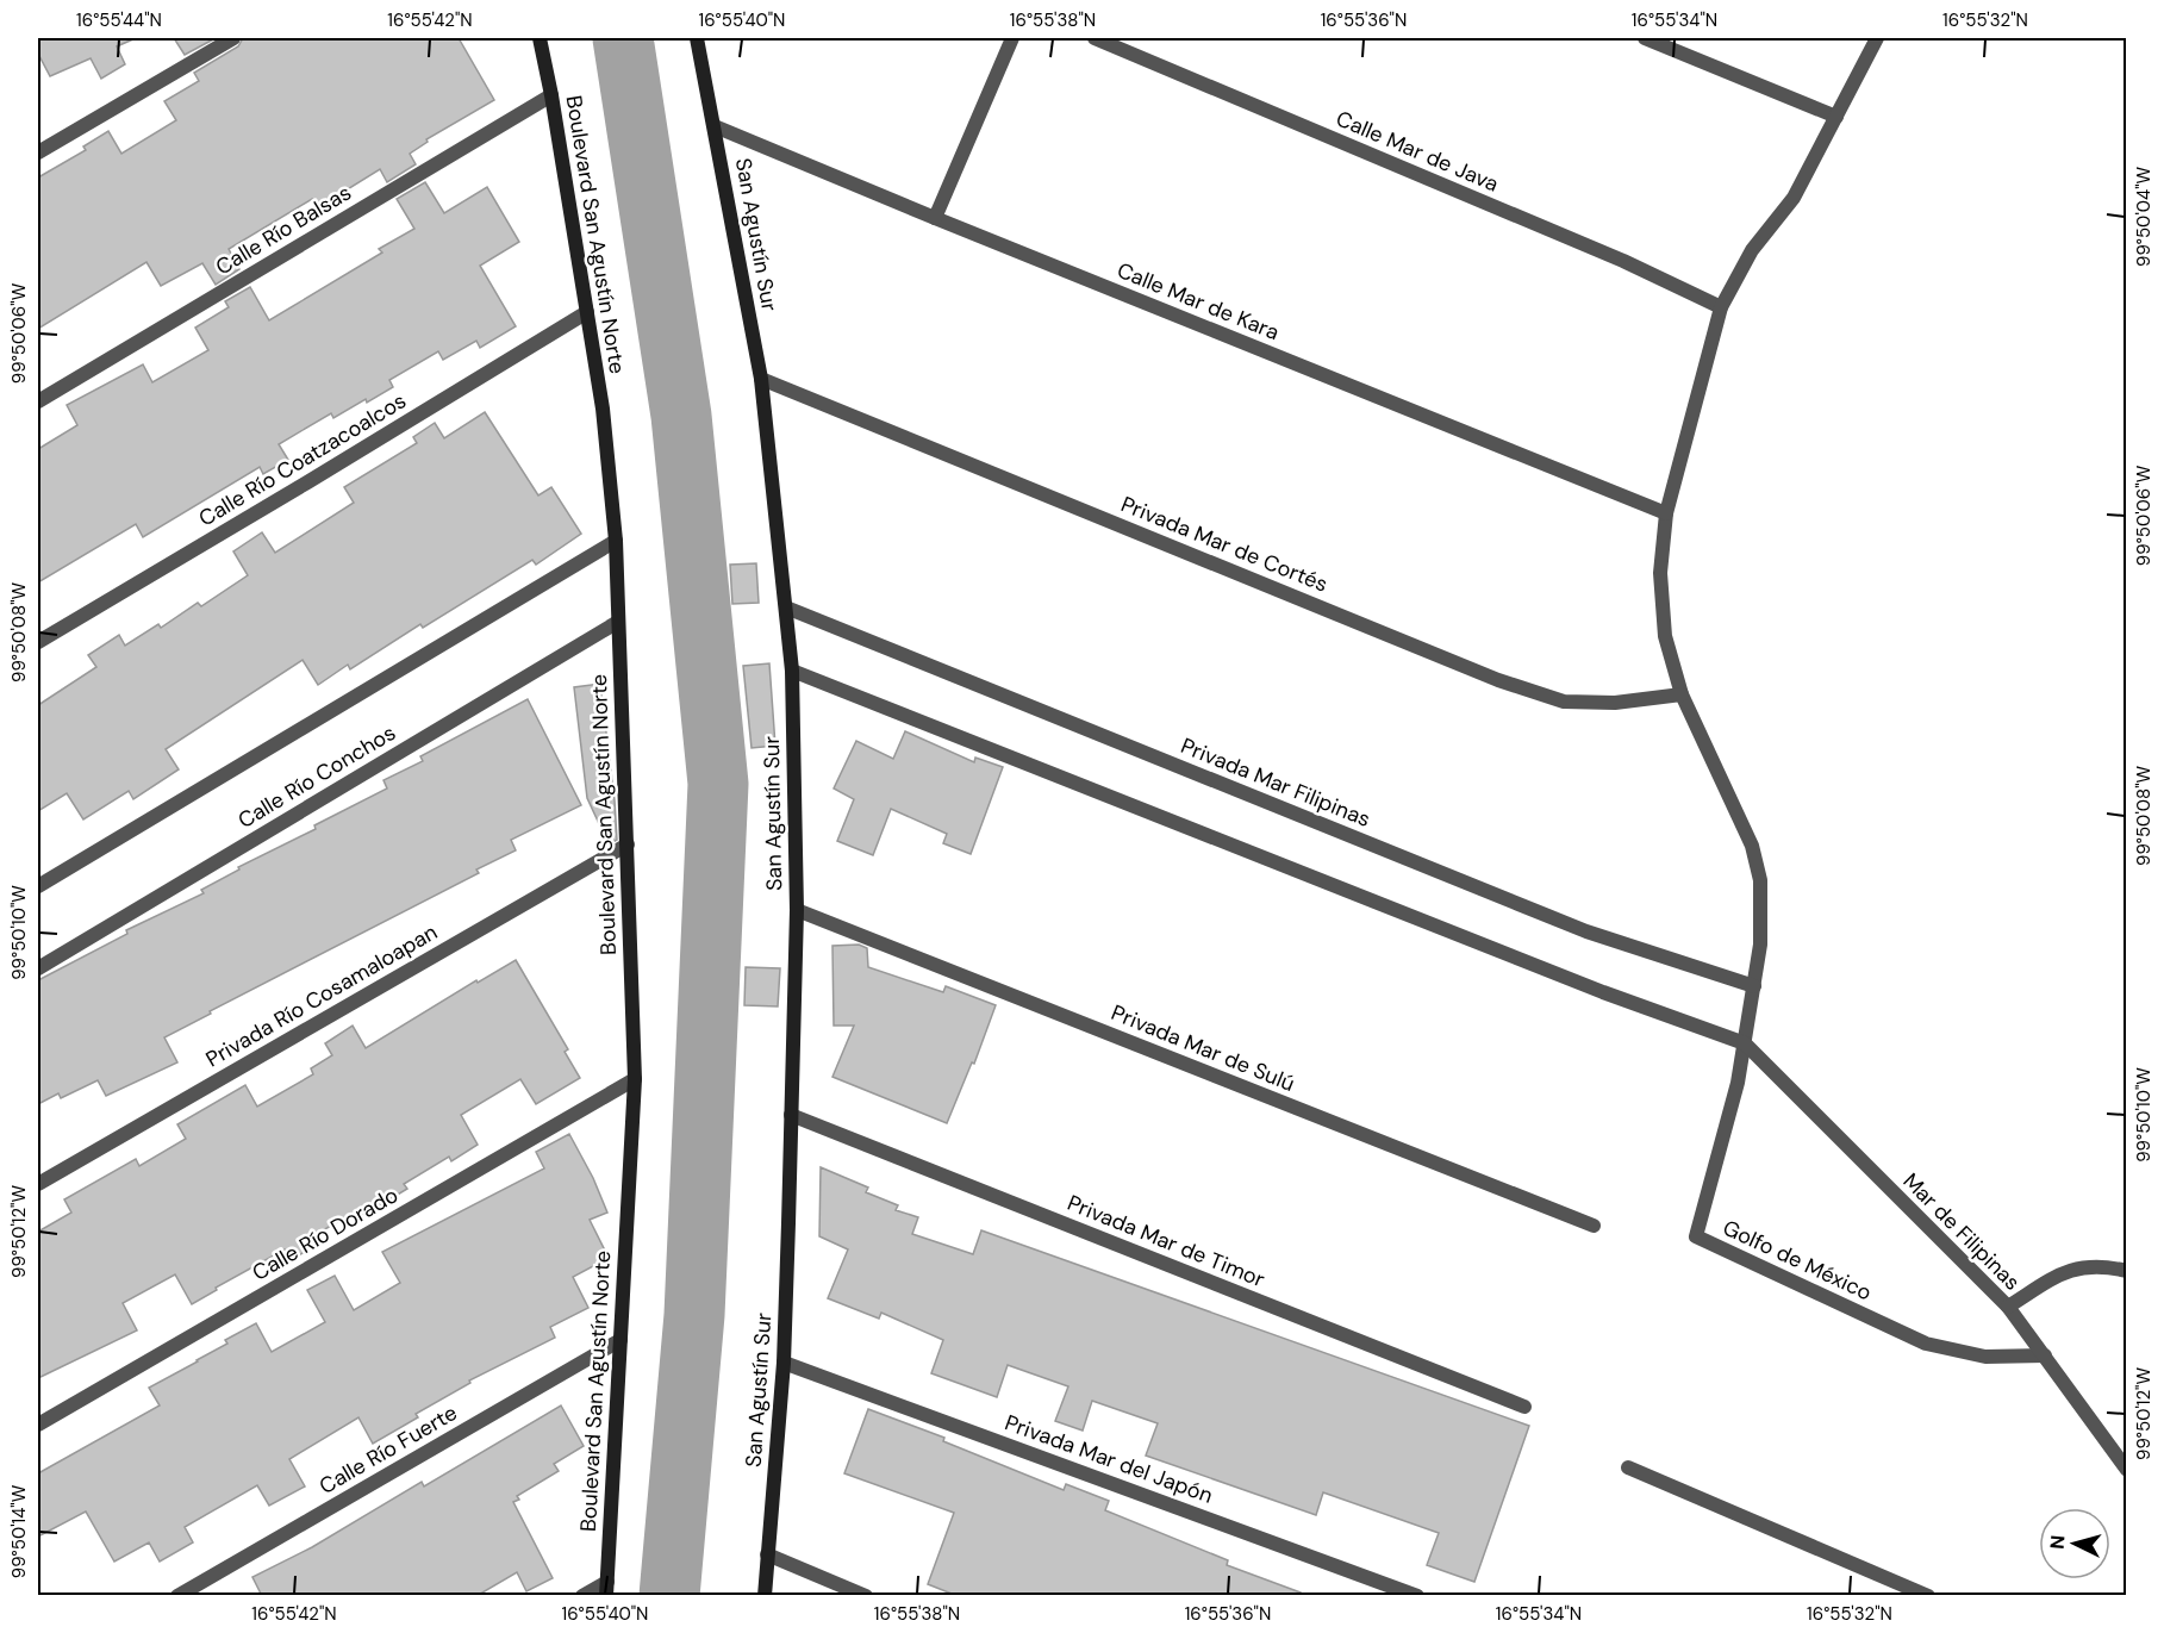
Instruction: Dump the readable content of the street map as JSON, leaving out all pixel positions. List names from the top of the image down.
{
  "streets": {
    "main road": ["Boulevard San Agustín Norte", "San Agustín Sur"],
    "street": [
      "Calle Mar de Java",
      "Calle Río Balsas",
      "Calle Mar de Kara",
      "Calle Río Coatzacoalcos",
      "Privada Mar de Cortés",
      "Calle Río Conchos",
      "Privada Mar Filipinas",
      "Privada Río Cosamaloapan",
      "Privada Mar de Sulú",
      "Mar de Filipinas",
      "Calle Río Dorado",
      "Privada Mar de Timor",
      "Golfo de México",
      "Calle Río Fuerte",
      "Privada Mar del Japón"
    ]
  },
  "crossings": [
    ["Calle Mar de Java", "Golfo de México"],
    ["Calle Río Balsas", "Boulevard San Agustín Norte"],
    ["Boulevard San Agustín Norte", "Calle Río Coatzacoalcos"],
    ["Boulevard San Agustín Norte", "Calle Río Conchos"],
    ["Boulevard San Agustín Norte", "Privada Río Cosamaloapan"],
    ["Boulevard San Agustín Norte", "Calle Río Dorado"],
    ["Boulevard San Agustín Norte", "Calle Río Fuerte"],
    ["San Agustín Sur", "Calle Mar de Kara"],
    ["San Agustín Sur", "Privada Mar de Cortés"],
    ["San Agustín Sur", "Privada Mar Filipinas"],
    ["San Agustín Sur", "Privada Mar de Sulú"],
    ["San Agustín Sur", "Privada Mar de Timor"],
    ["San Agustín Sur", "Privada Mar del Japón"],
    ["Calle Mar de Kara", "Golfo de México"],
    ["Privada Mar de Cortés", "Golfo de México"],
    ["Privada Mar Filipinas", "Golfo de México"],
    ["Mar de Filipinas", "Golfo de México"]
  ],
  "north": "left",
  "coordinates": [
    "16°55'44\"N",
    "16°55'42\"N",
    "16°55'40\"N",
    "16°55'38\"N",
    "16°55'36\"N",
    "16°55'34\"N",
    "16°55'32\"N",
    "99°50'04\"W",
    "99°50'06\"W",
    "99°50'08\"W",
    "99°50'10\"W",
    "99°50'12\"W",
    "99°50'14\"W"
  ]
}
